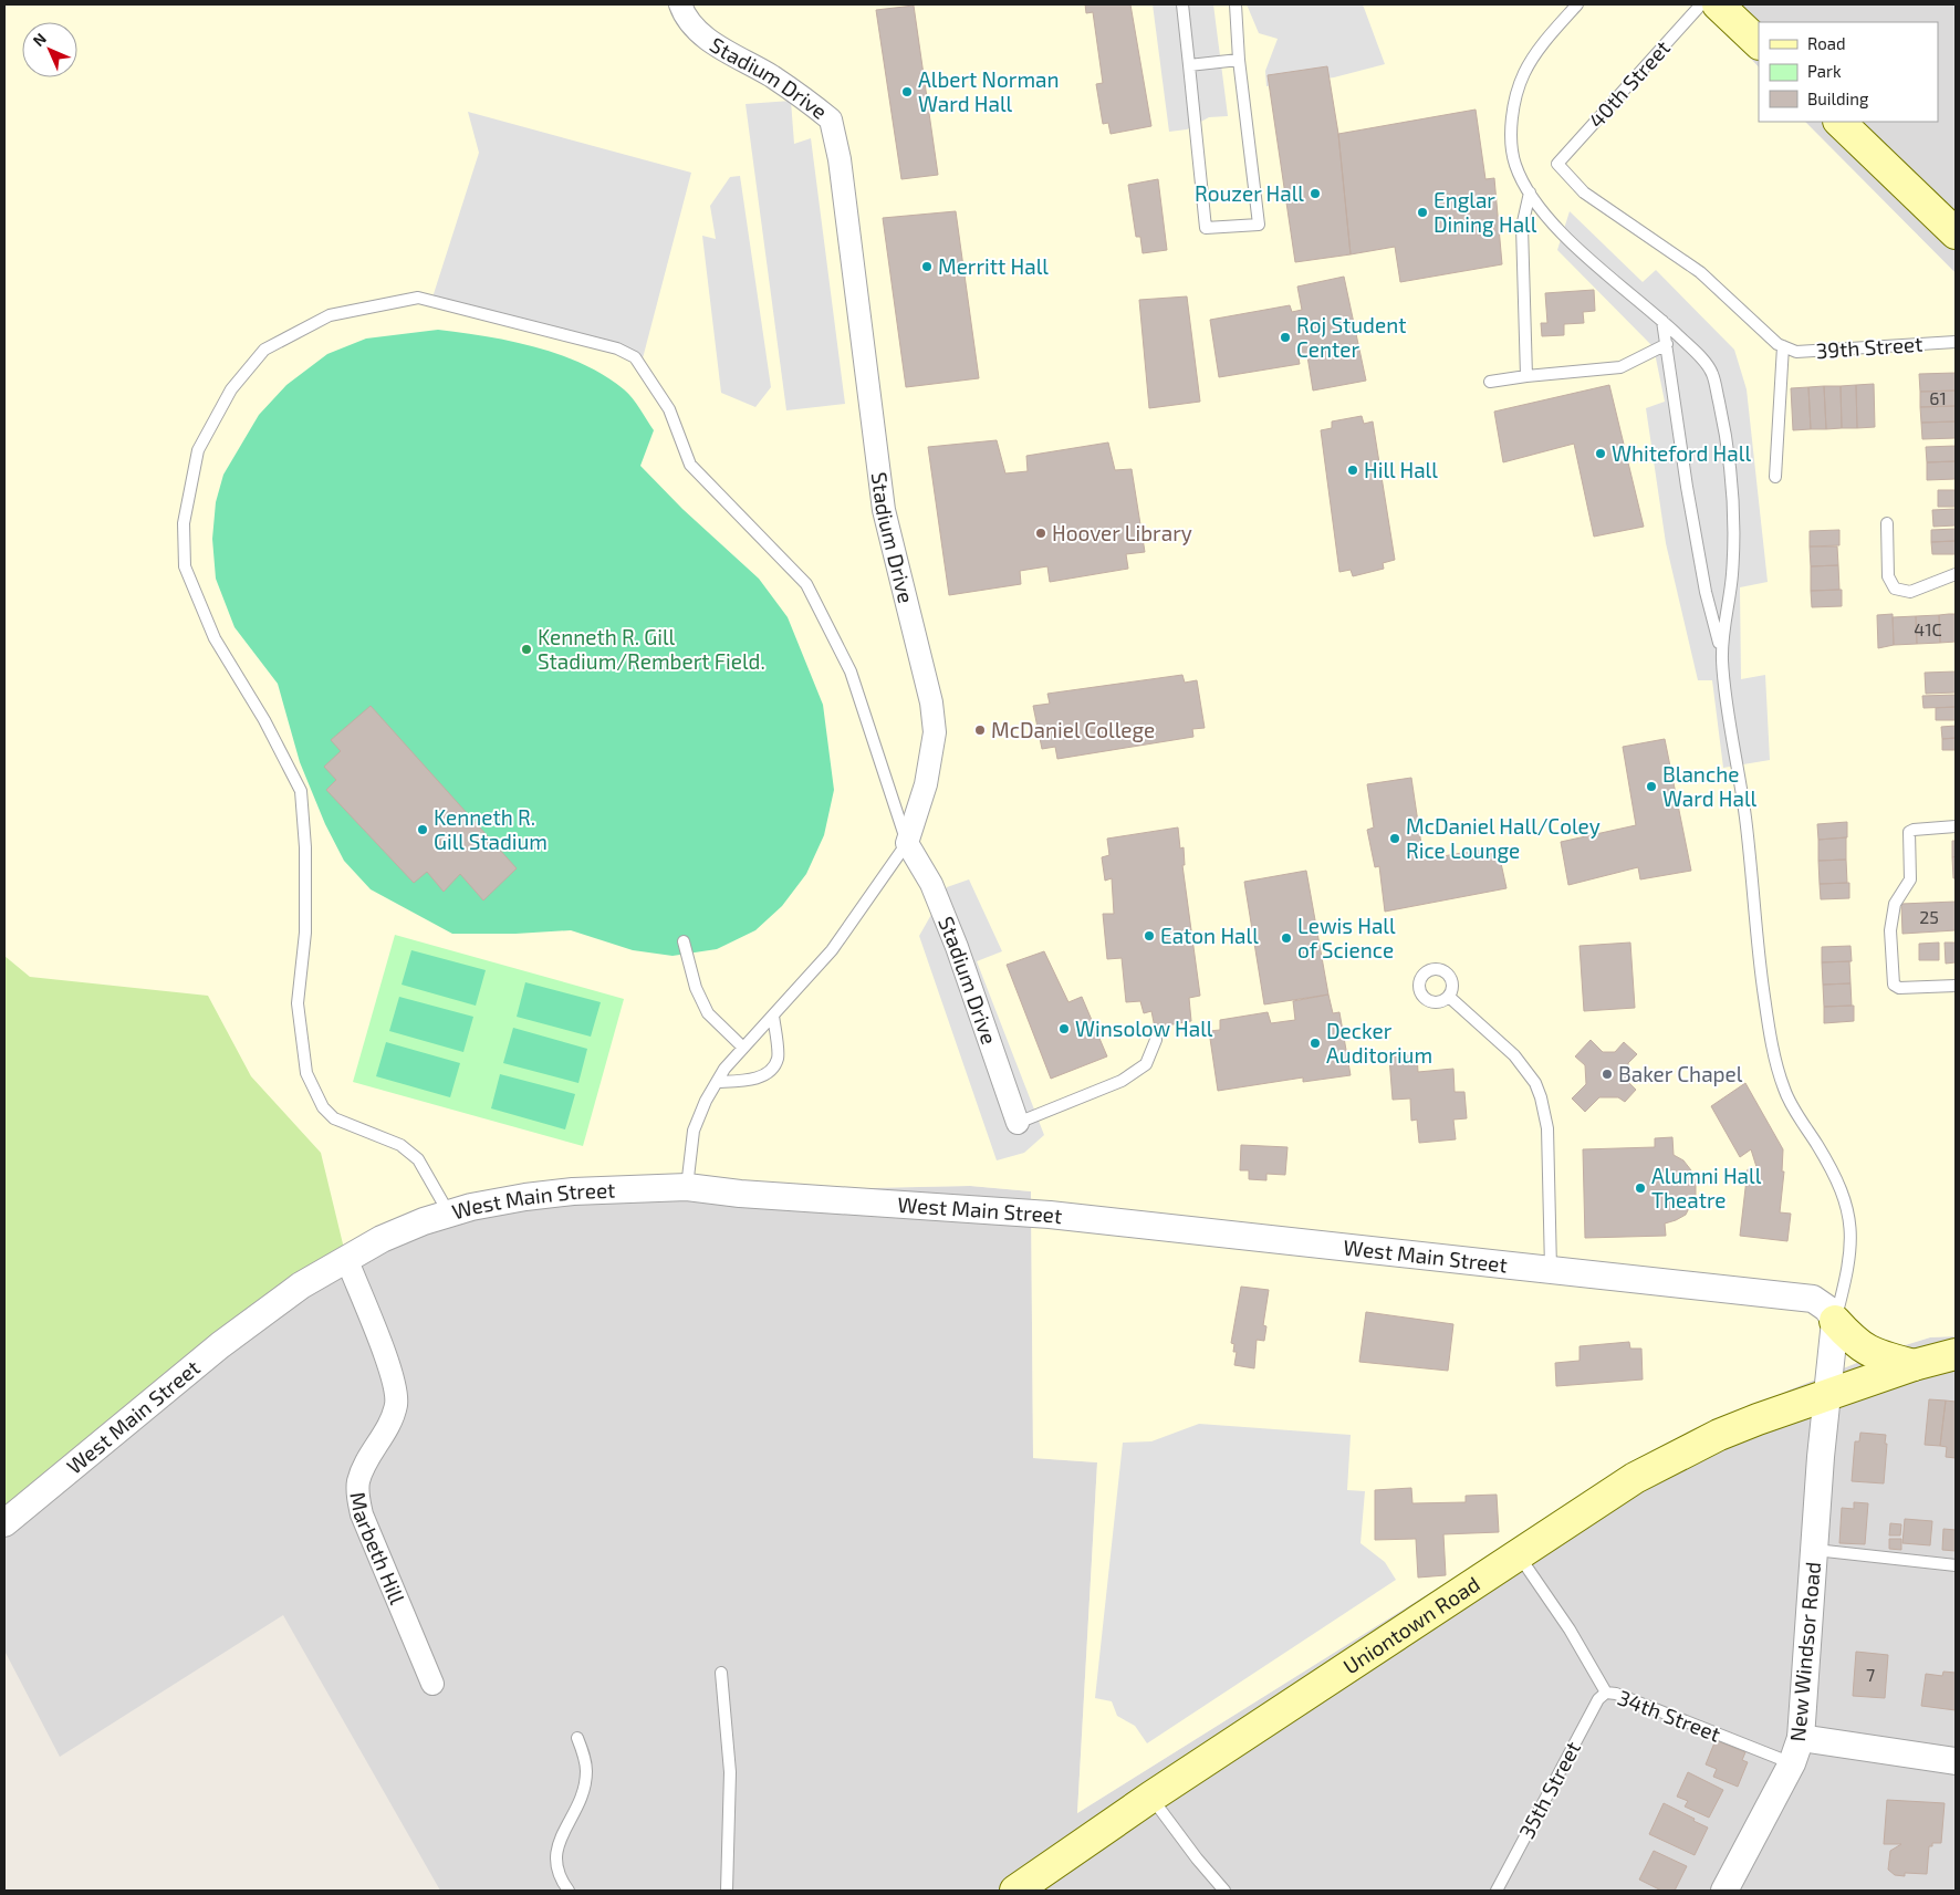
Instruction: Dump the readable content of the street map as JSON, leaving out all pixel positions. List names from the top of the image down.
{
  "streets": {
    "main road": ["Uniontown Road"],
    "street": [
      "Stadium Drive",
      "West Main Street",
      "Marbeth Hill",
      "New Windsor Road"
    ],
    "lane": [
      "40th Street",
      "39th Street",
      "34th Street",
      "35th Street"
    ]
  },
  "crossings": [
    ["40th Street", "39th Street"],
    ["West Main Street", "Marbeth Hill"],
    ["Uniontown Road", "New Windsor Road"],
    ["Uniontown Road", "34th Street"],
    ["New Windsor Road", "34th Street"],
    ["34th Street", "35th Street"]
  ],
  "places": [
    "Albert Norman Ward Hall",
    "Rouzer Hall",
    "Englar Dining Hall",
    "Merritt Hall",
    "Roj Student Center",
    "Whiteford Hall",
    "Hill Hall",
    "Hoover Library",
    "Kenneth R. Gill Stadium/Rembert Field.",
    "McDaniel College",
    "Blanche Ward Hall",
    "Kenneth R. Gill Stadium",
    "McDaniel Hall/Coley Rice Lounge",
    "Eaton Hall",
    "Lewis Hall of Science",
    "Winsolow Hall",
    "Decker Auditorium",
    "Baker Chapel",
    "Alumni Hall Theatre"
  ],
  "house_numbers": [
    "61",
    "41C",
    "25",
    "7"
  ],
  "legend": ["Road", "Park", "Building"],
  "north": "top left"
}
